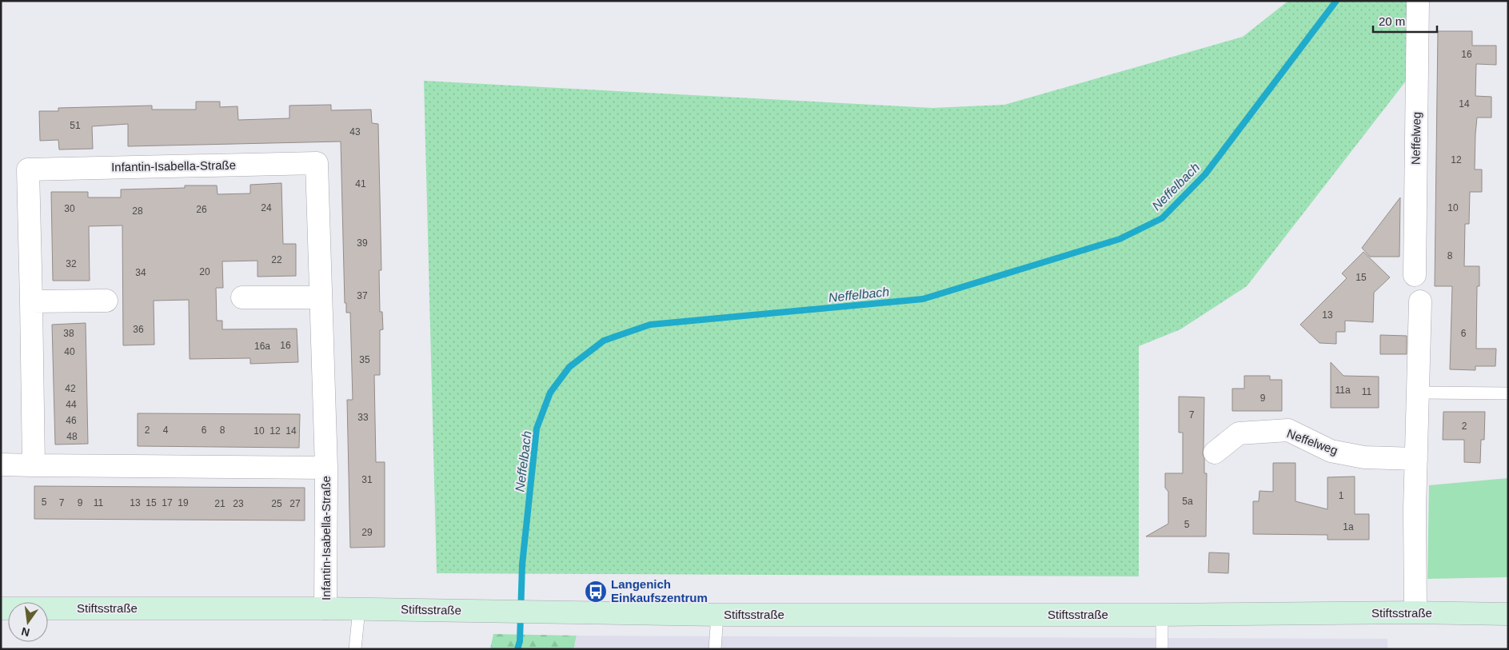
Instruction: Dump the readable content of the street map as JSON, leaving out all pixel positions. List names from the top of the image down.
{
  "streets": {
    "street": ["Neffelweg", "Infantin-Isabella-Straße", "Stiftsstraße"]
  },
  "crossings": [
    ["Infantin-Isabella-Straße", "Stiftsstraße"]
  ],
  "water": ["Neffelbach"],
  "places": {
    "bus stop": ["Langenich Einkaufszentrum"]
  },
  "house_numbers": [
    "16",
    "14",
    "51",
    "43",
    "12",
    "41",
    "24",
    "10",
    "30",
    "26",
    "28",
    "39",
    "8",
    "22",
    "32",
    "20",
    "34",
    "15",
    "37",
    "13",
    "36",
    "38",
    "6",
    "16",
    "16a",
    "40",
    "35",
    "42",
    "11a",
    "11",
    "9",
    "44",
    "7",
    "33",
    "46",
    "2",
    "2",
    "4",
    "6",
    "8",
    "10",
    "12",
    "14",
    "48",
    "31",
    "1",
    "5a",
    "5",
    "7",
    "9",
    "11",
    "13",
    "15",
    "17",
    "19",
    "21",
    "23",
    "25",
    "27",
    "5",
    "1a",
    "29"
  ],
  "scale_bar": "20 m",
  "north": "bottom"
}
